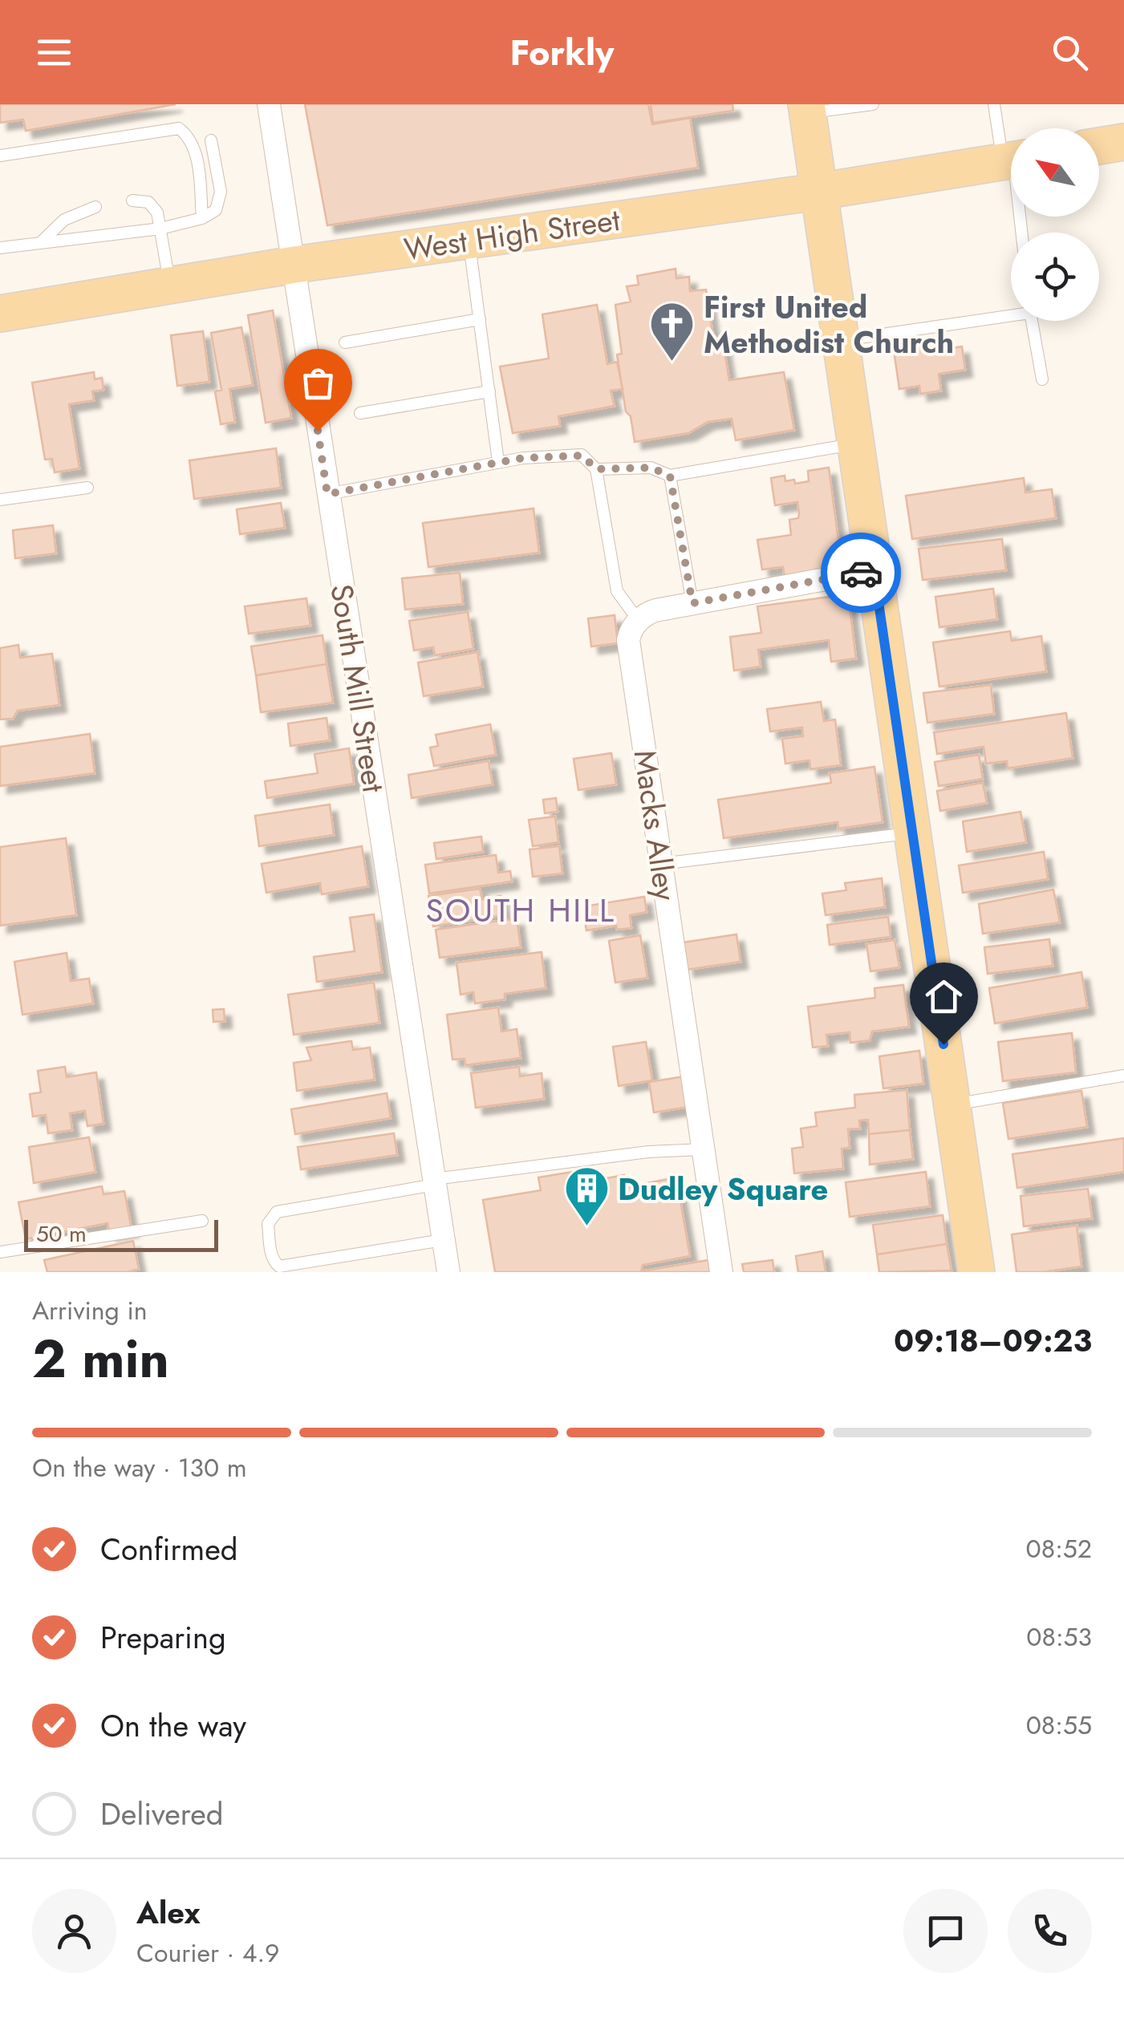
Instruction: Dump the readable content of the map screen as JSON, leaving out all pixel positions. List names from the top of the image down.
{
  "streets": {
    "main road": ["West High Street"],
    "street": ["South Mill Street", "Macks Alley"]
  },
  "crossings": [
    ["West High Street", "South Mill Street"]
  ],
  "districts": ["SOUTH HILL"],
  "places": {
    "church": ["First United Methodist Church"],
    "building": ["Dudley Square"]
  },
  "scale_bar": "50 m",
  "north": "top left",
  "page": {
    "header": "Forkly",
    "scale": "50 m",
    "heading": ["2 min", "Arriving in", "09:18–09:23"],
    "panel": ["Alex", "Courier · 4.9"],
    "bar": "On the way · 130 m",
    "list": [
      ["Confirmed", "08:52"],
      ["Preparing", "08:53"],
      ["On the way", "08:55"],
      "Delivered"
    ]
  }
}
